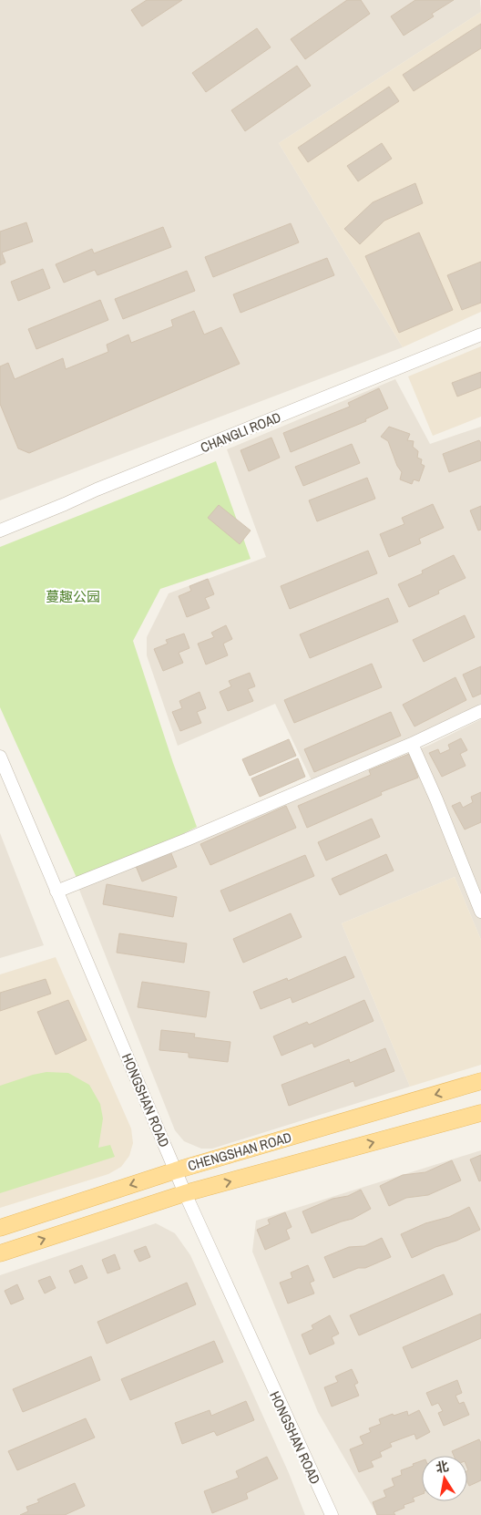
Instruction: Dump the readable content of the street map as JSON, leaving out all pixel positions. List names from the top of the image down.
{
  "streets": {
    "main road": ["CHENGSHAN ROAD"],
    "street": ["CHANGLI ROAD", "HONGSHAN ROAD"]
  },
  "crossings": [
    ["HONGSHAN ROAD", "CHENGSHAN ROAD"]
  ],
  "parks": ["蔓趣公园"],
  "north": "top"
}
